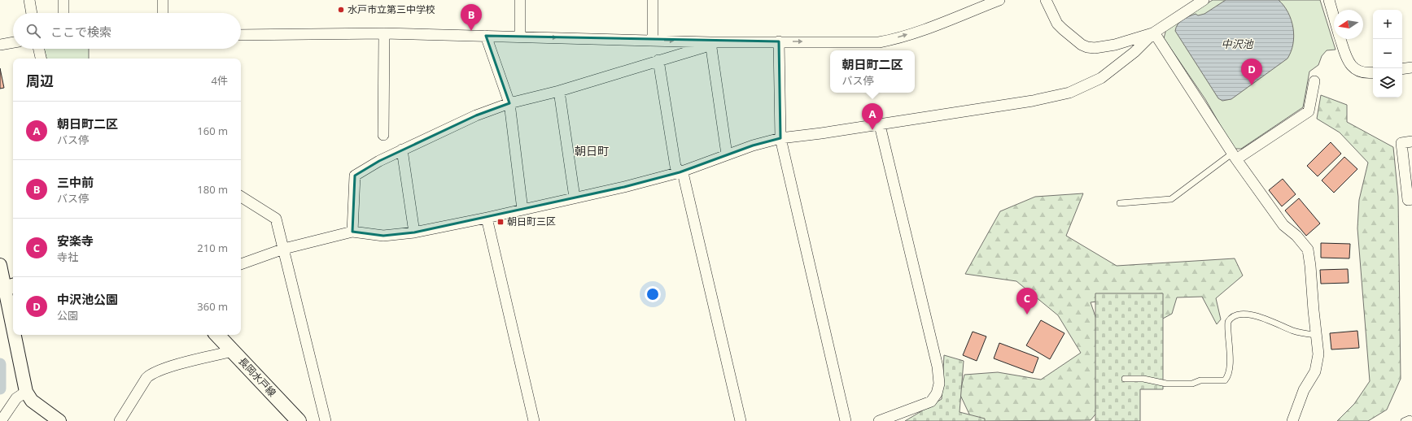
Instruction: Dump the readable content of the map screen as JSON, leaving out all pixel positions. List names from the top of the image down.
{
  "streets": {
    "main road": ["長岡水戸線"]
  },
  "districts": ["朝日町"],
  "water": ["中沢池"],
  "places": {
    "other": ["水戸市立第三中学校"],
    "transit": ["朝日町三区"]
  },
  "north": "left",
  "page": {
    "pins": [
      "B",
      "D",
      "A",
      "C"
    ],
    "map_buttons": ["+", "−"],
    "search": "ここで検索",
    "popup": ["朝日町二区", "バス停"],
    "heading": ["周辺", "4件"],
    "list": [
      {
        "mark": "A",
        "name": "朝日町二区",
        "note": "バス停",
        "value": "160 m"
      },
      {
        "mark": "B",
        "name": "三中前",
        "note": "バス停",
        "value": "180 m"
      },
      {
        "mark": "C",
        "name": "安楽寺",
        "note": "寺社",
        "value": "210 m"
      },
      {
        "mark": "D",
        "name": "中沢池公園",
        "note": "公園",
        "value": "360 m"
      }
    ]
  }
}
